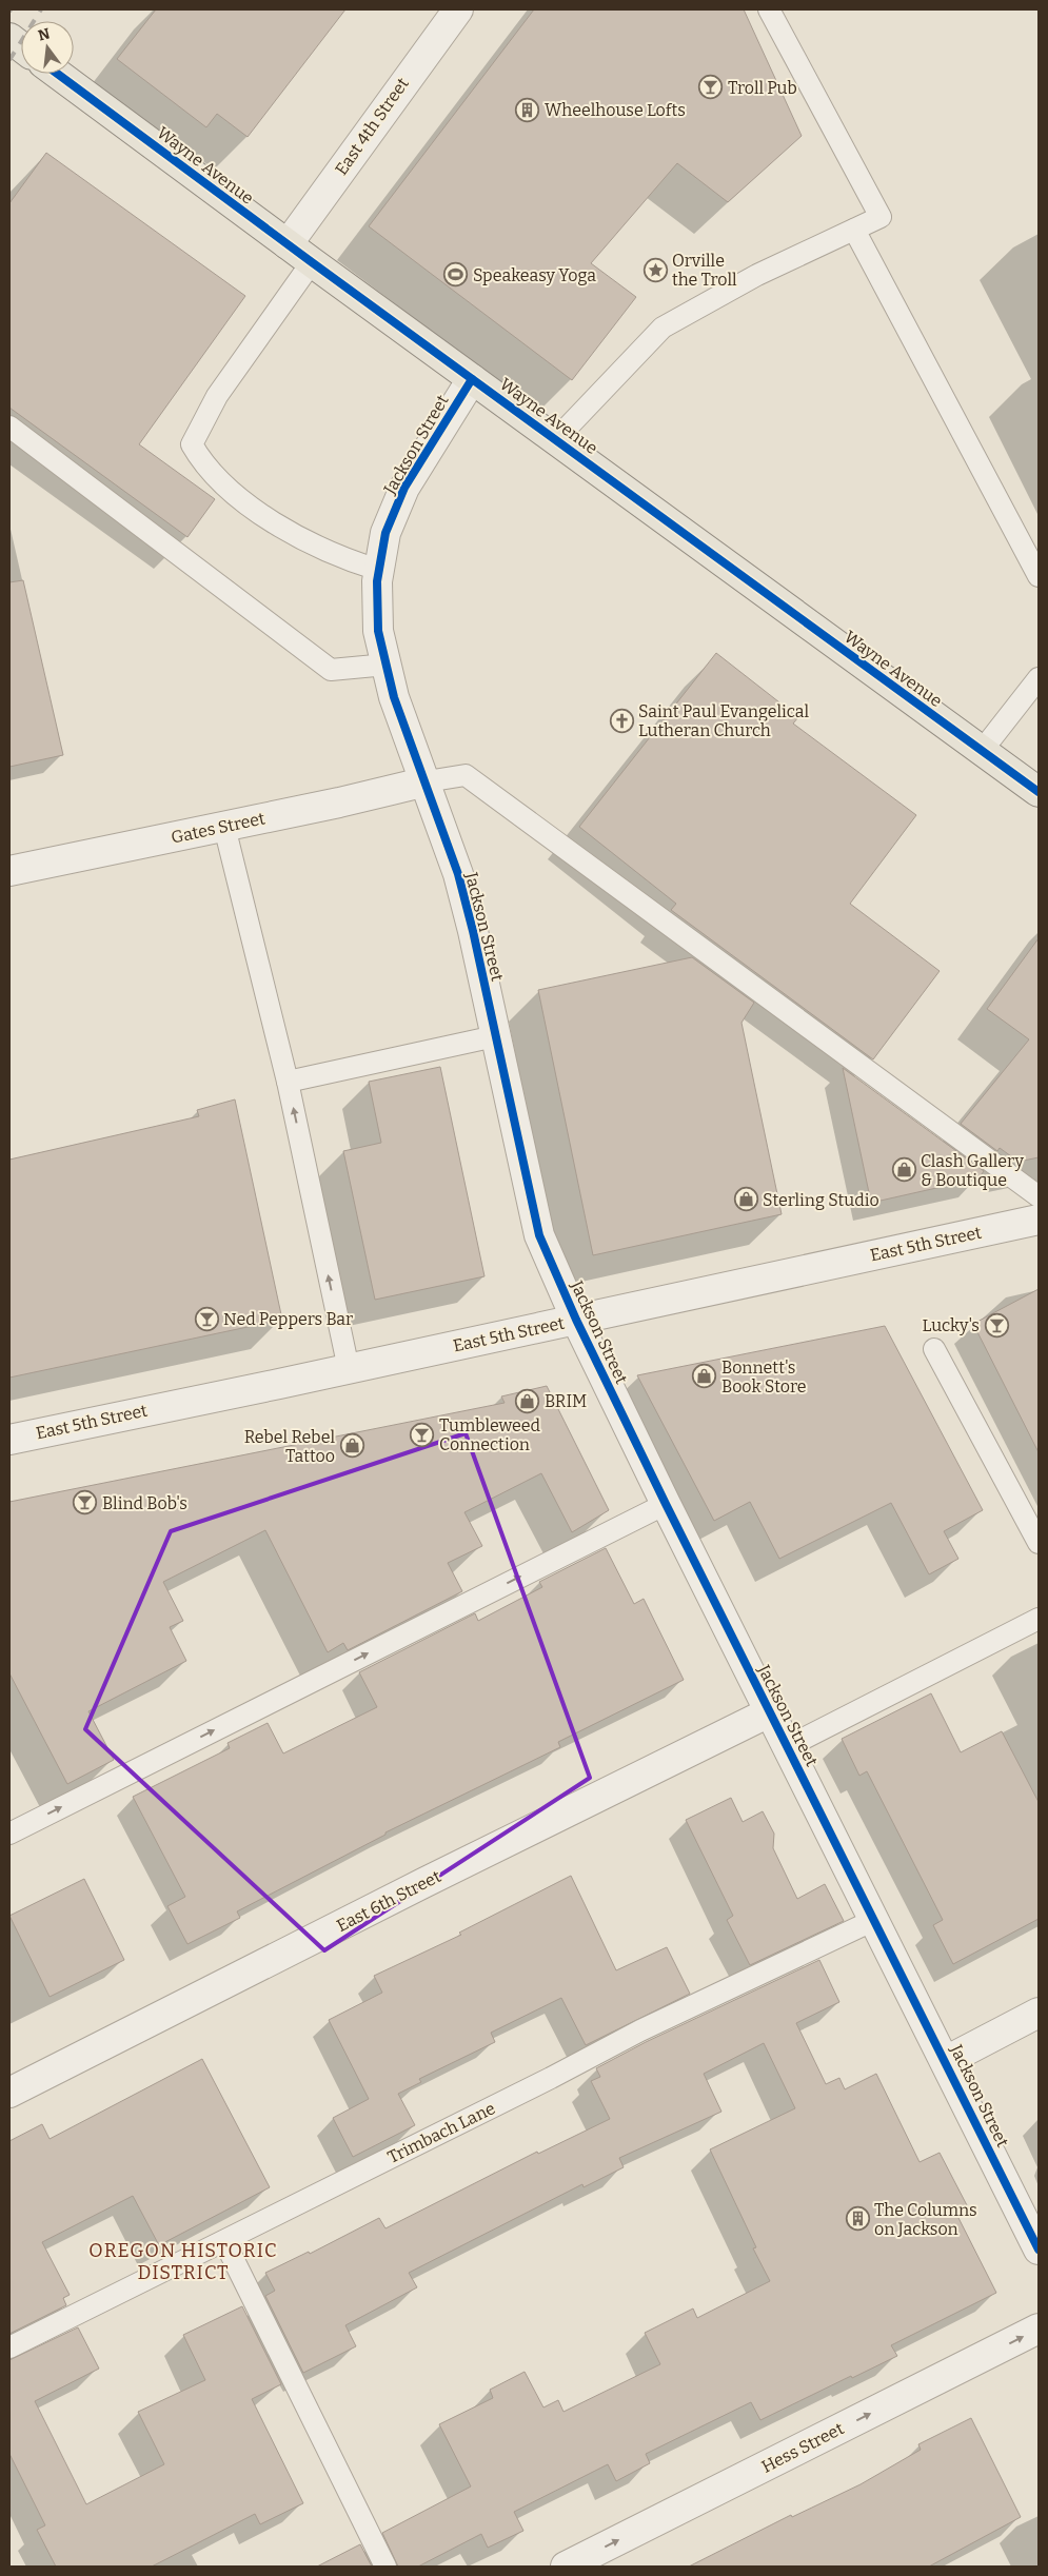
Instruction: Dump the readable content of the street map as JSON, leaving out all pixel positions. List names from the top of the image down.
{
  "streets": {
    "main road": ["Wayne Avenue"],
    "street": [
      "East 4th Street",
      "Jackson Street",
      "Gates Street",
      "East 5th Street",
      "East 6th Street",
      "Hess Street"
    ],
    "lane": ["Trimbach Lane"]
  },
  "crossings": [
    ["East 4th Street", "Wayne Avenue"],
    ["Wayne Avenue", "Jackson Street"],
    ["Jackson Street", "Gates Street"],
    ["Jackson Street", "East 5th Street"],
    ["Jackson Street", "East 6th Street"],
    ["Jackson Street", "Trimbach Lane"]
  ],
  "one_way": ["Hess Street"],
  "districts": ["OREGON HISTORIC DISTRICT"],
  "places": {
    "bar": [
      "Troll Pub",
      "Ned Peppers Bar",
      "Lucky's",
      "Tumbleweed Connection",
      "Blind Bob's"
    ],
    "building": ["Wheelhouse Lofts", "The Columns on Jackson"],
    "place": ["Orville the Troll"],
    "sports": ["Speakeasy Yoga"],
    "church": ["Saint Paul Evangelical Lutheran Church"],
    "shop": [
      "Clash Gallery & Boutique",
      "Sterling Studio",
      "Bonnett's Book Store",
      "BRIM",
      "Rebel Rebel Tattoo"
    ]
  },
  "north": "top"
}
